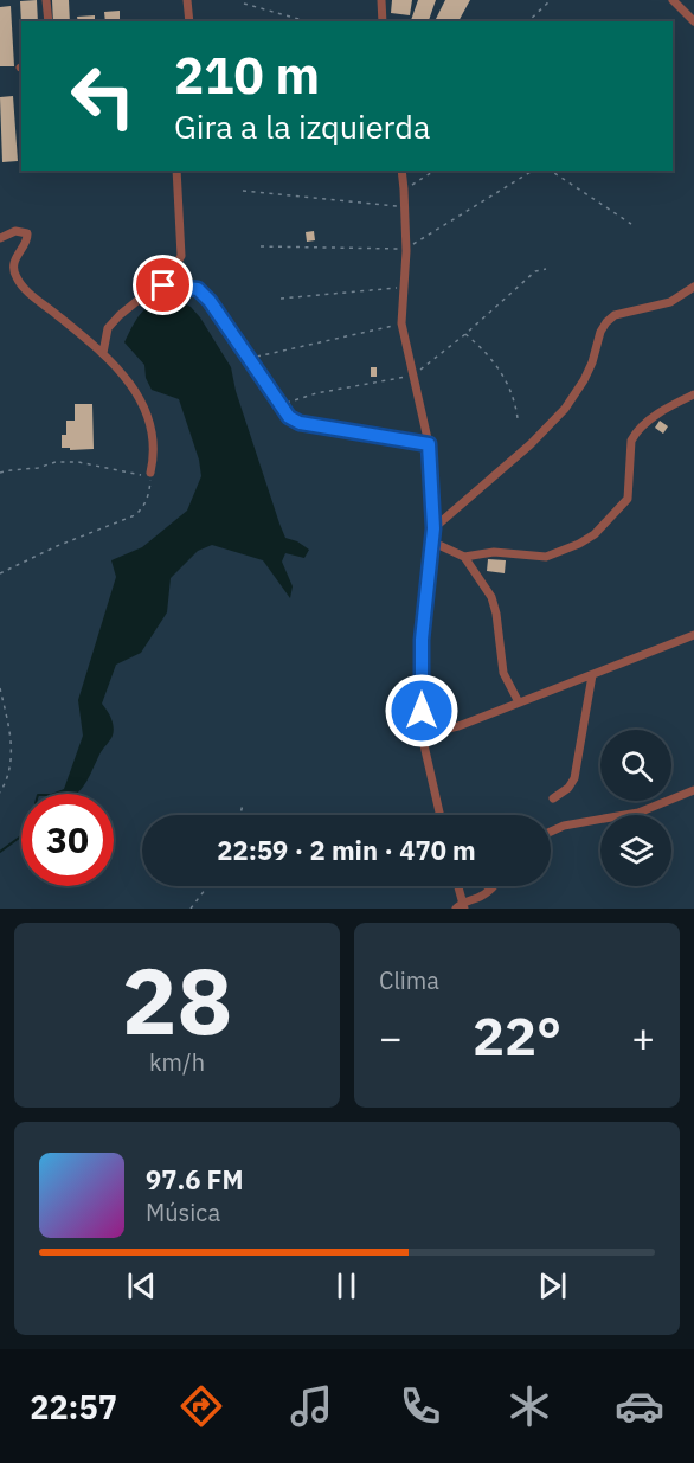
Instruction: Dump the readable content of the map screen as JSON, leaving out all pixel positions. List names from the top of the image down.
{
  "page": {
    "turn": ["210 m", "Gira a la izquierda"],
    "limit": "30",
    "trip": "22:59 · 2 min · 470 m",
    "tile": [
      ["28", "km/h"],
      "Clima"
    ],
    "heat": ["−", "22°", "+"],
    "song": ["97.6 FM", "Música"],
    "tabs": "22:57"
  }
}
